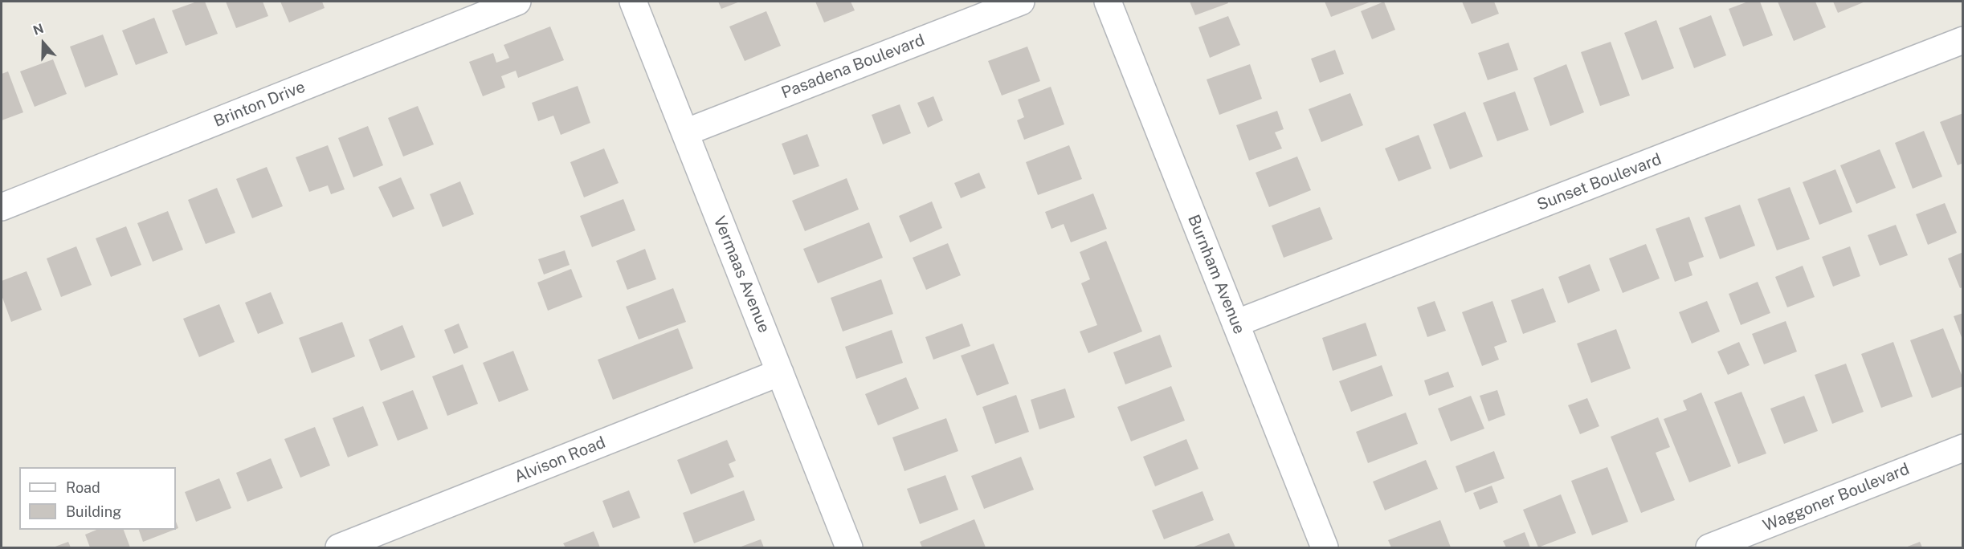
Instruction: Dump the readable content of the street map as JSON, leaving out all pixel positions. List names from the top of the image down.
{
  "streets": {
    "street": [
      "Pasadena Boulevard",
      "Brinton Drive",
      "Sunset Boulevard",
      "Vermaas Avenue",
      "Burnham Avenue",
      "Alvison Road",
      "Waggoner Boulevard"
    ]
  },
  "crossings": [
    ["Pasadena Boulevard", "Vermaas Avenue"],
    ["Sunset Boulevard", "Burnham Avenue"],
    ["Vermaas Avenue", "Alvison Road"]
  ],
  "legend": ["Road", "Building"],
  "north": "top"
}
